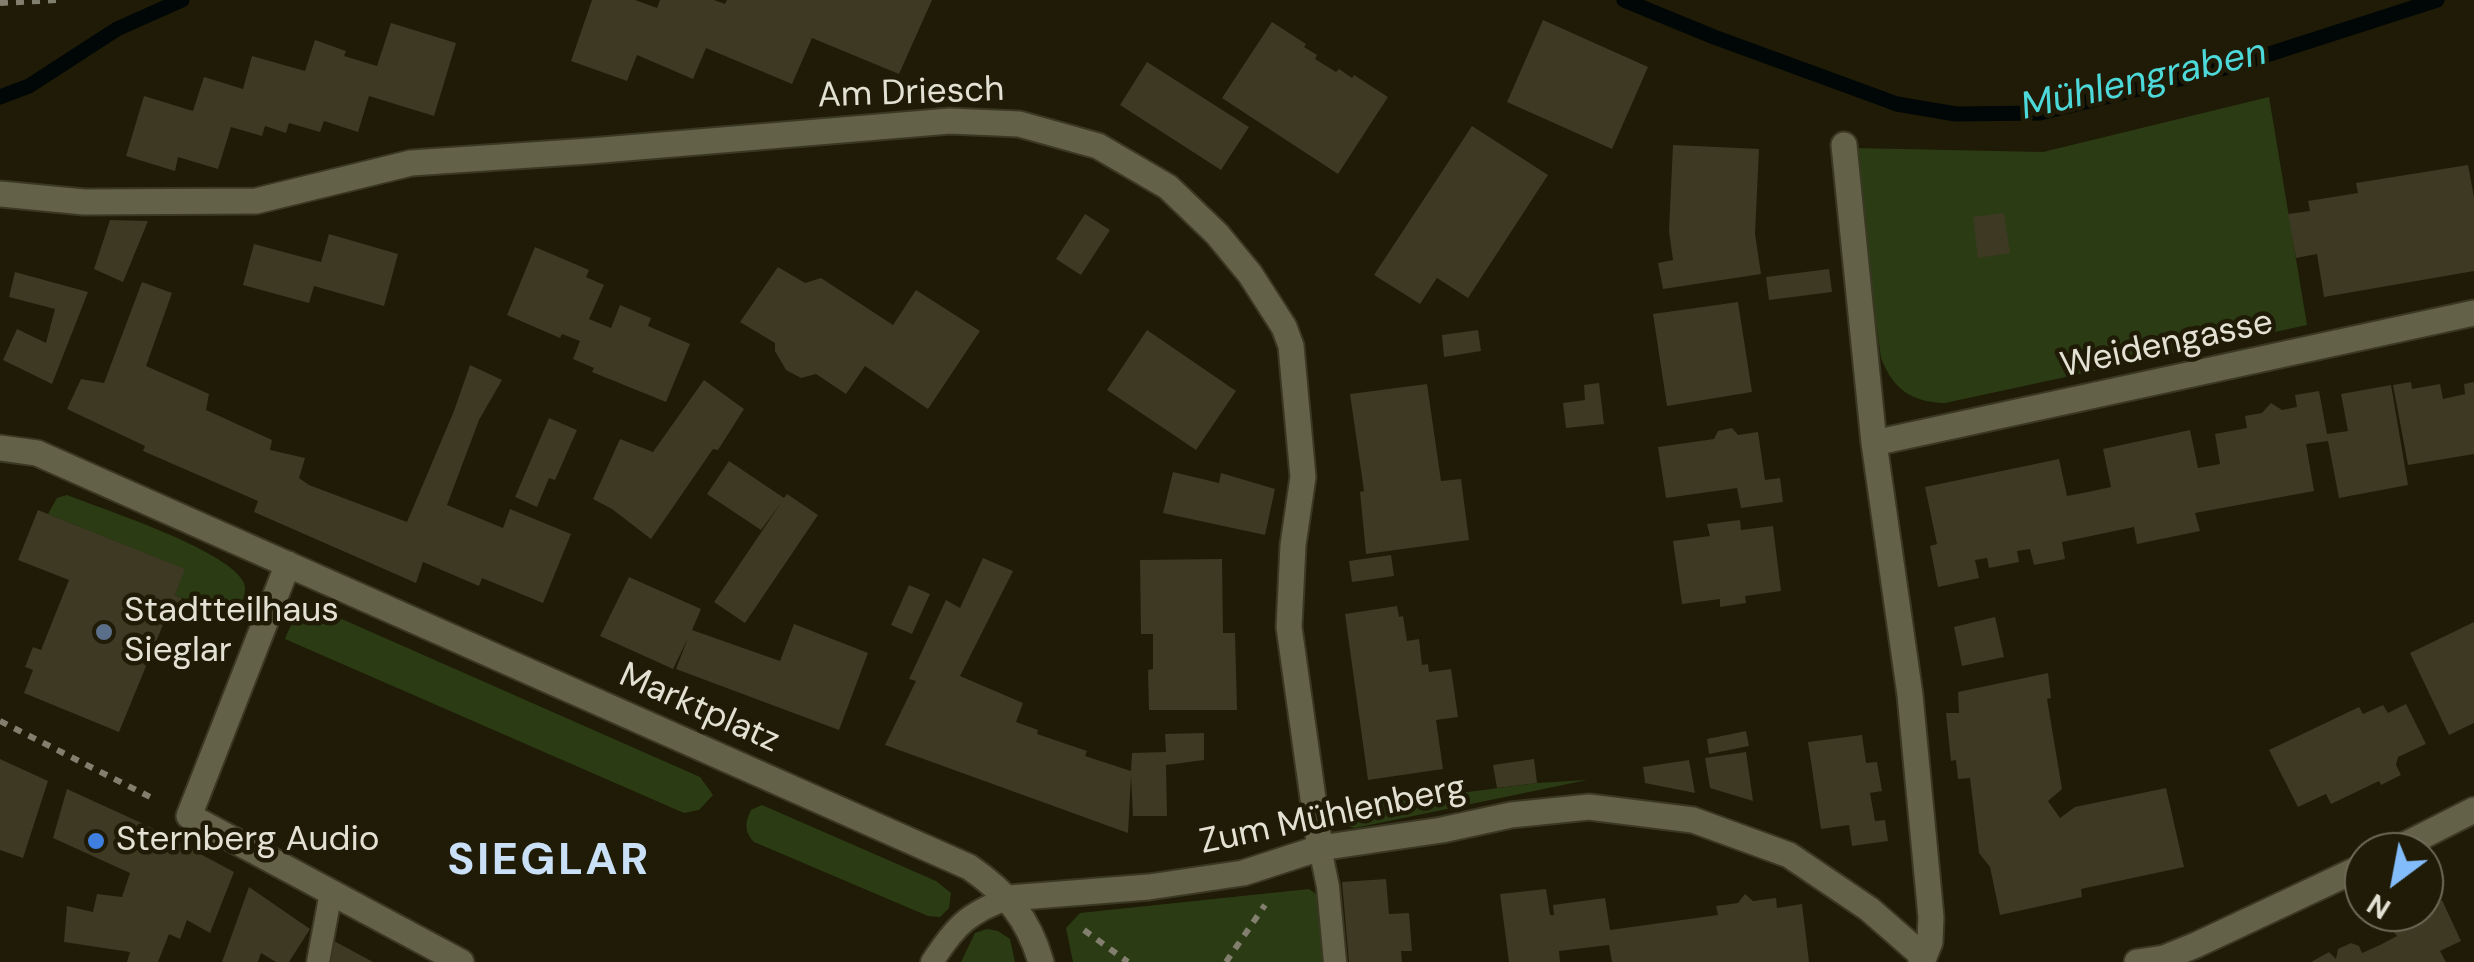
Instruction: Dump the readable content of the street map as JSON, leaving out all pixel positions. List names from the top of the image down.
{
  "streets": {
    "street": [
      "Am Driesch",
      "Weidengasse",
      "Marktplatz",
      "Zum Mühlenberg"
    ]
  },
  "crossings": [
    ["Am Driesch", "Zum Mühlenberg"],
    ["Marktplatz", "Zum Mühlenberg"]
  ],
  "districts": ["SIEGLAR"],
  "water": ["Mühlengraben"],
  "places": ["Stadtteilhaus Sieglar", "Sternberg Audio"],
  "north": "bottom left"
}
